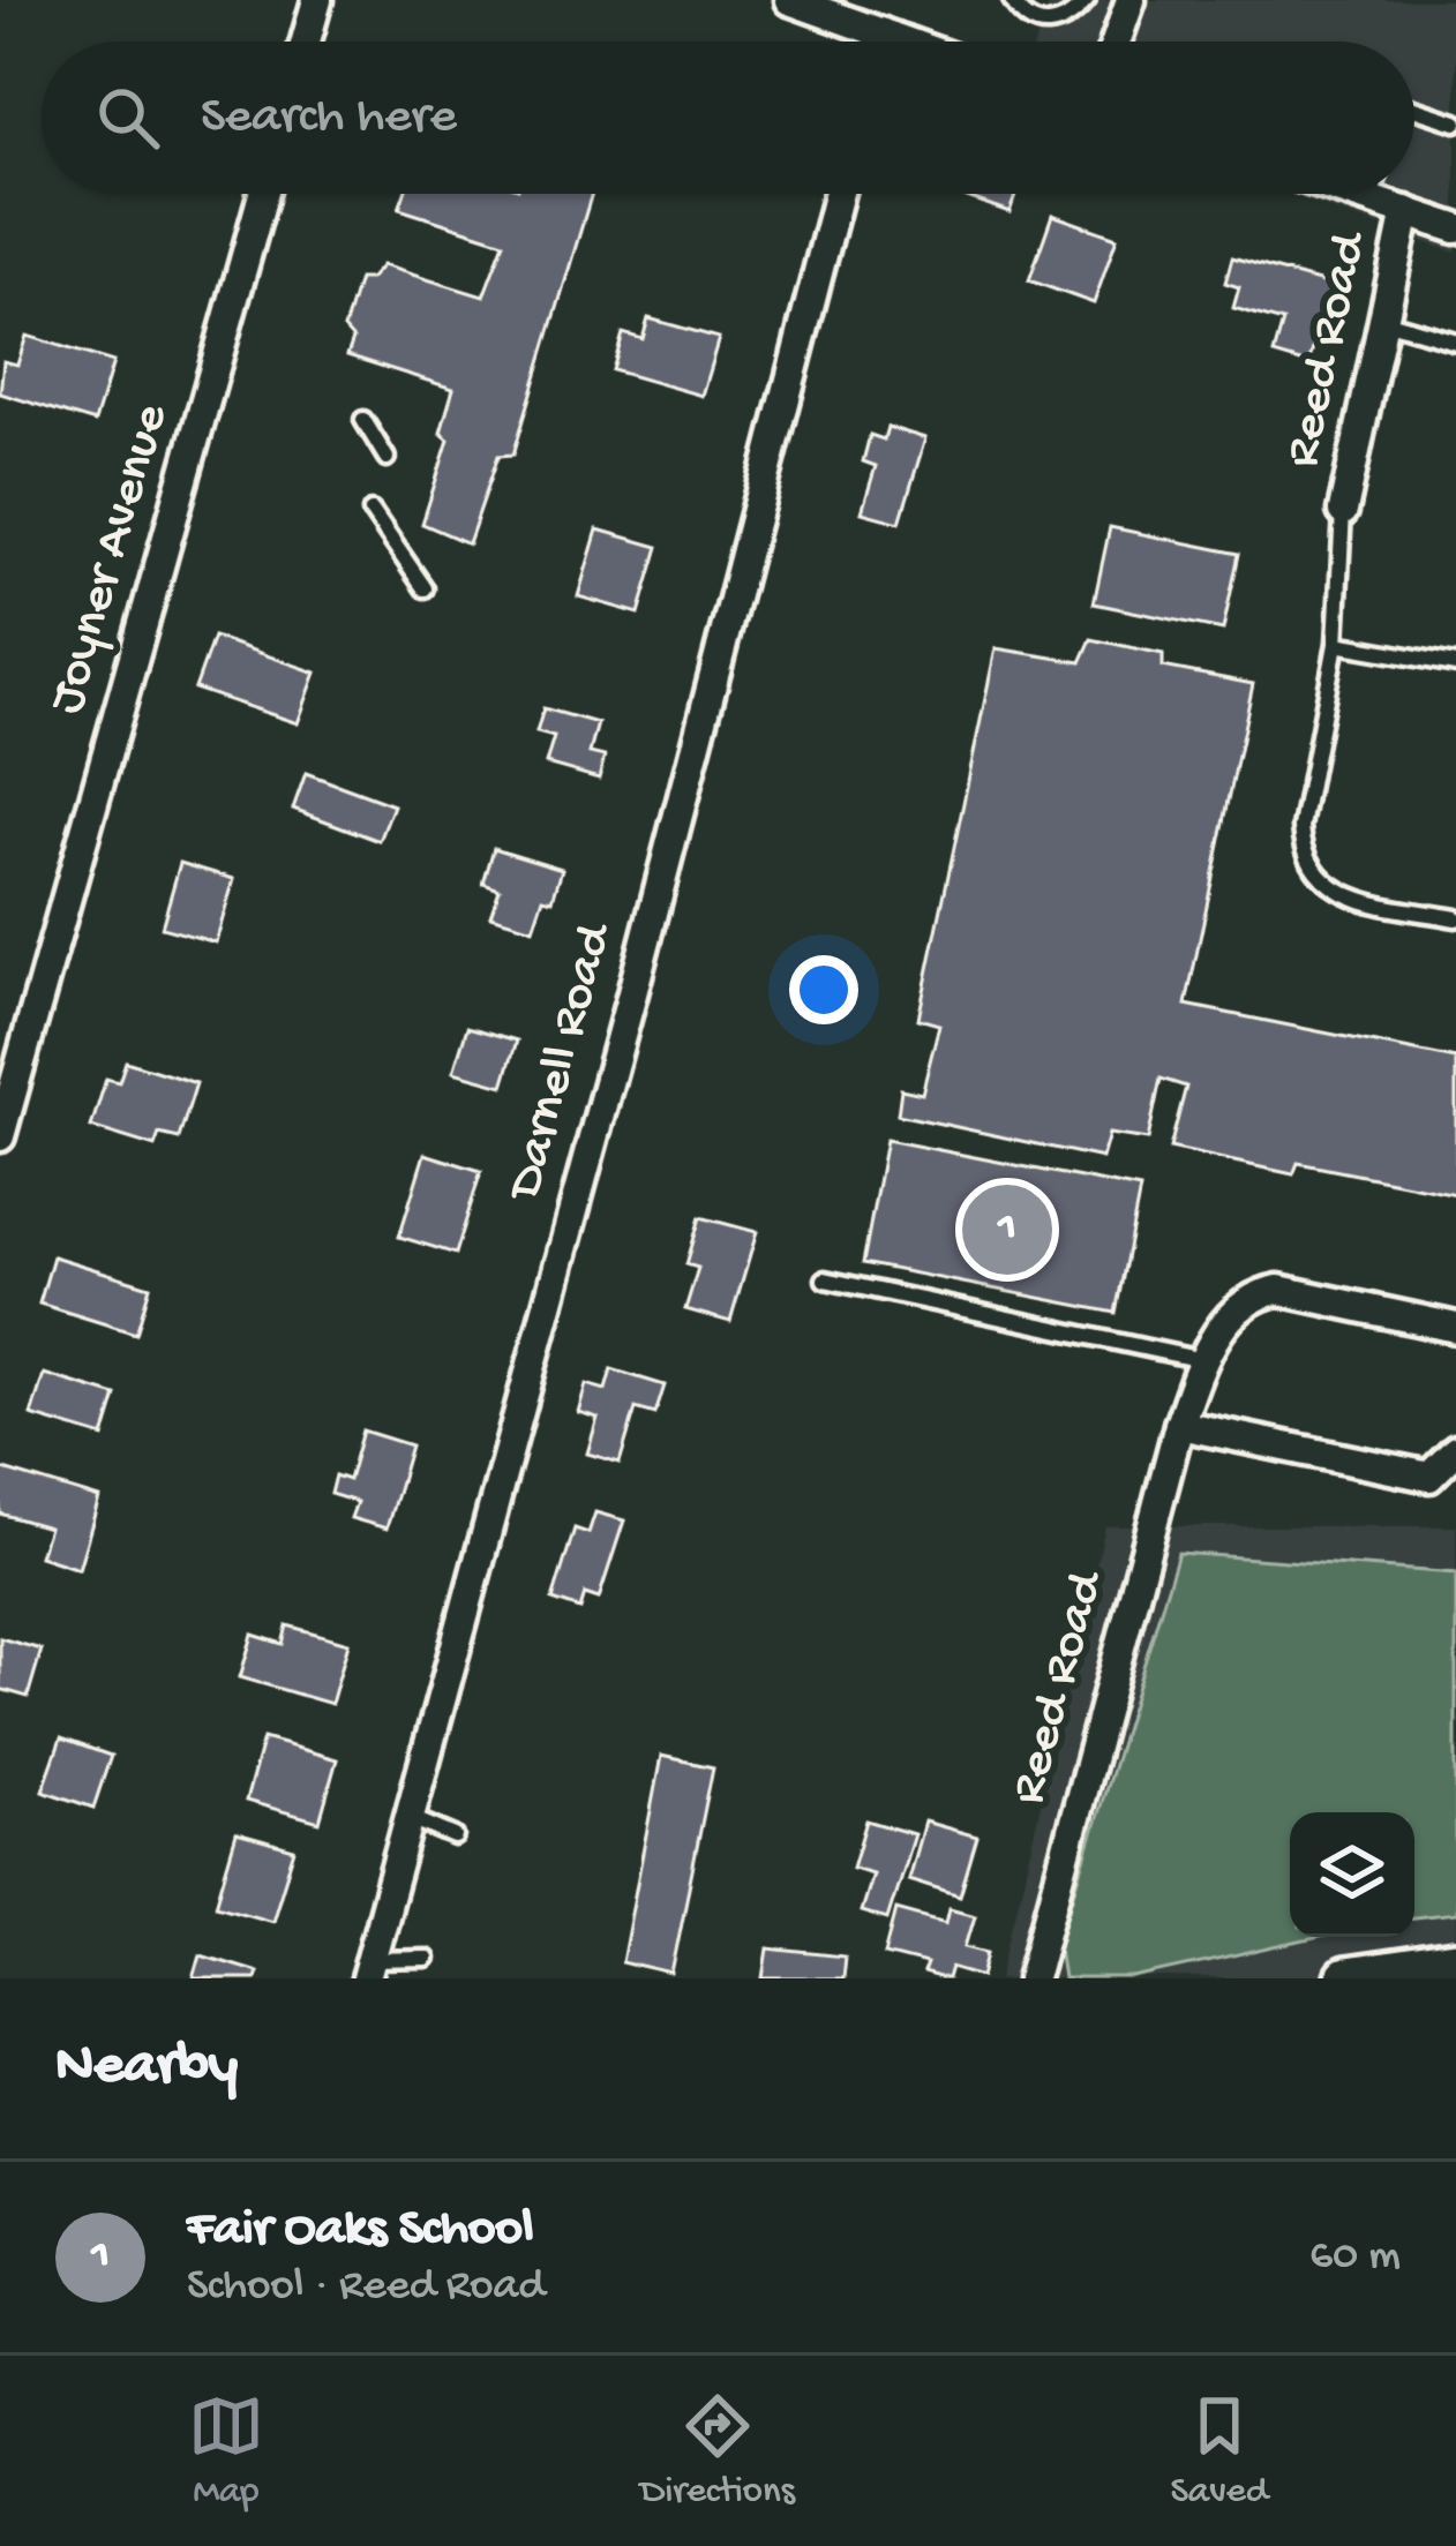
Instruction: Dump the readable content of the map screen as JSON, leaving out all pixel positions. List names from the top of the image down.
{
  "streets": {
    "street": ["Reed Road", "Joyner Avenue", "Darnell Road"]
  },
  "page": {
    "search": "Search here",
    "pins": "1",
    "heading": "Nearby",
    "list": [
      {
        "mark": "1",
        "name": "Fair Oaks School",
        "note": "School · Reed Road",
        "value": "60 m"
      }
    ],
    "nav": ["Map", "Directions", "Saved"]
  }
}
